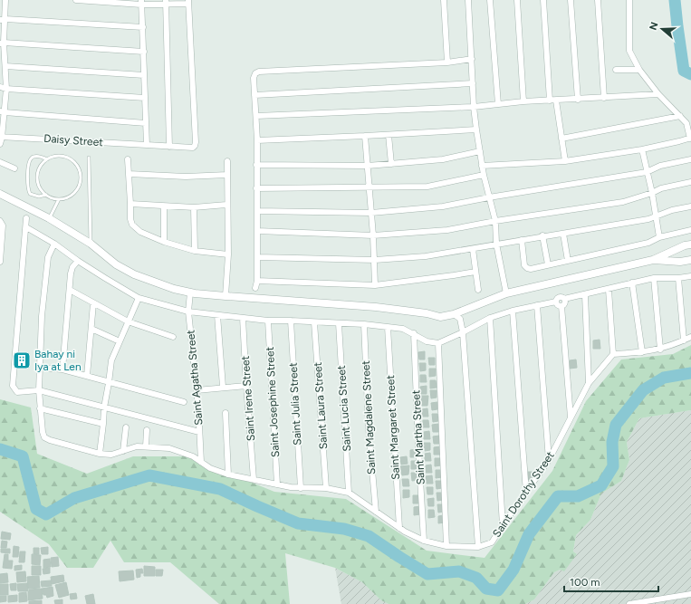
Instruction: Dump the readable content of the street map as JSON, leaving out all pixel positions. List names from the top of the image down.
{
  "streets": {
    "street": [
      "Daisy Street",
      "Saint Agatha Street",
      "Saint Irene Street",
      "Saint Josephine Street",
      "Saint Julia Street",
      "Saint Laura Street",
      "Saint Lucia Street",
      "Saint Magdalene Street",
      "Saint Margaret Street",
      "Saint Martha Street",
      "Saint Dorothy Street"
    ]
  },
  "crossings": [
    ["Saint Agatha Street", "Saint Dorothy Street"],
    ["Saint Irene Street", "Saint Dorothy Street"],
    ["Saint Josephine Street", "Saint Dorothy Street"],
    ["Saint Julia Street", "Saint Dorothy Street"],
    ["Saint Laura Street", "Saint Dorothy Street"],
    ["Saint Lucia Street", "Saint Dorothy Street"],
    ["Saint Magdalene Street", "Saint Dorothy Street"],
    ["Saint Margaret Street", "Saint Dorothy Street"],
    ["Saint Martha Street", "Saint Dorothy Street"]
  ],
  "places": {
    "building": ["Bahay ni Iya at Len"]
  },
  "scale_bar": "100 m",
  "north": "left"
}
